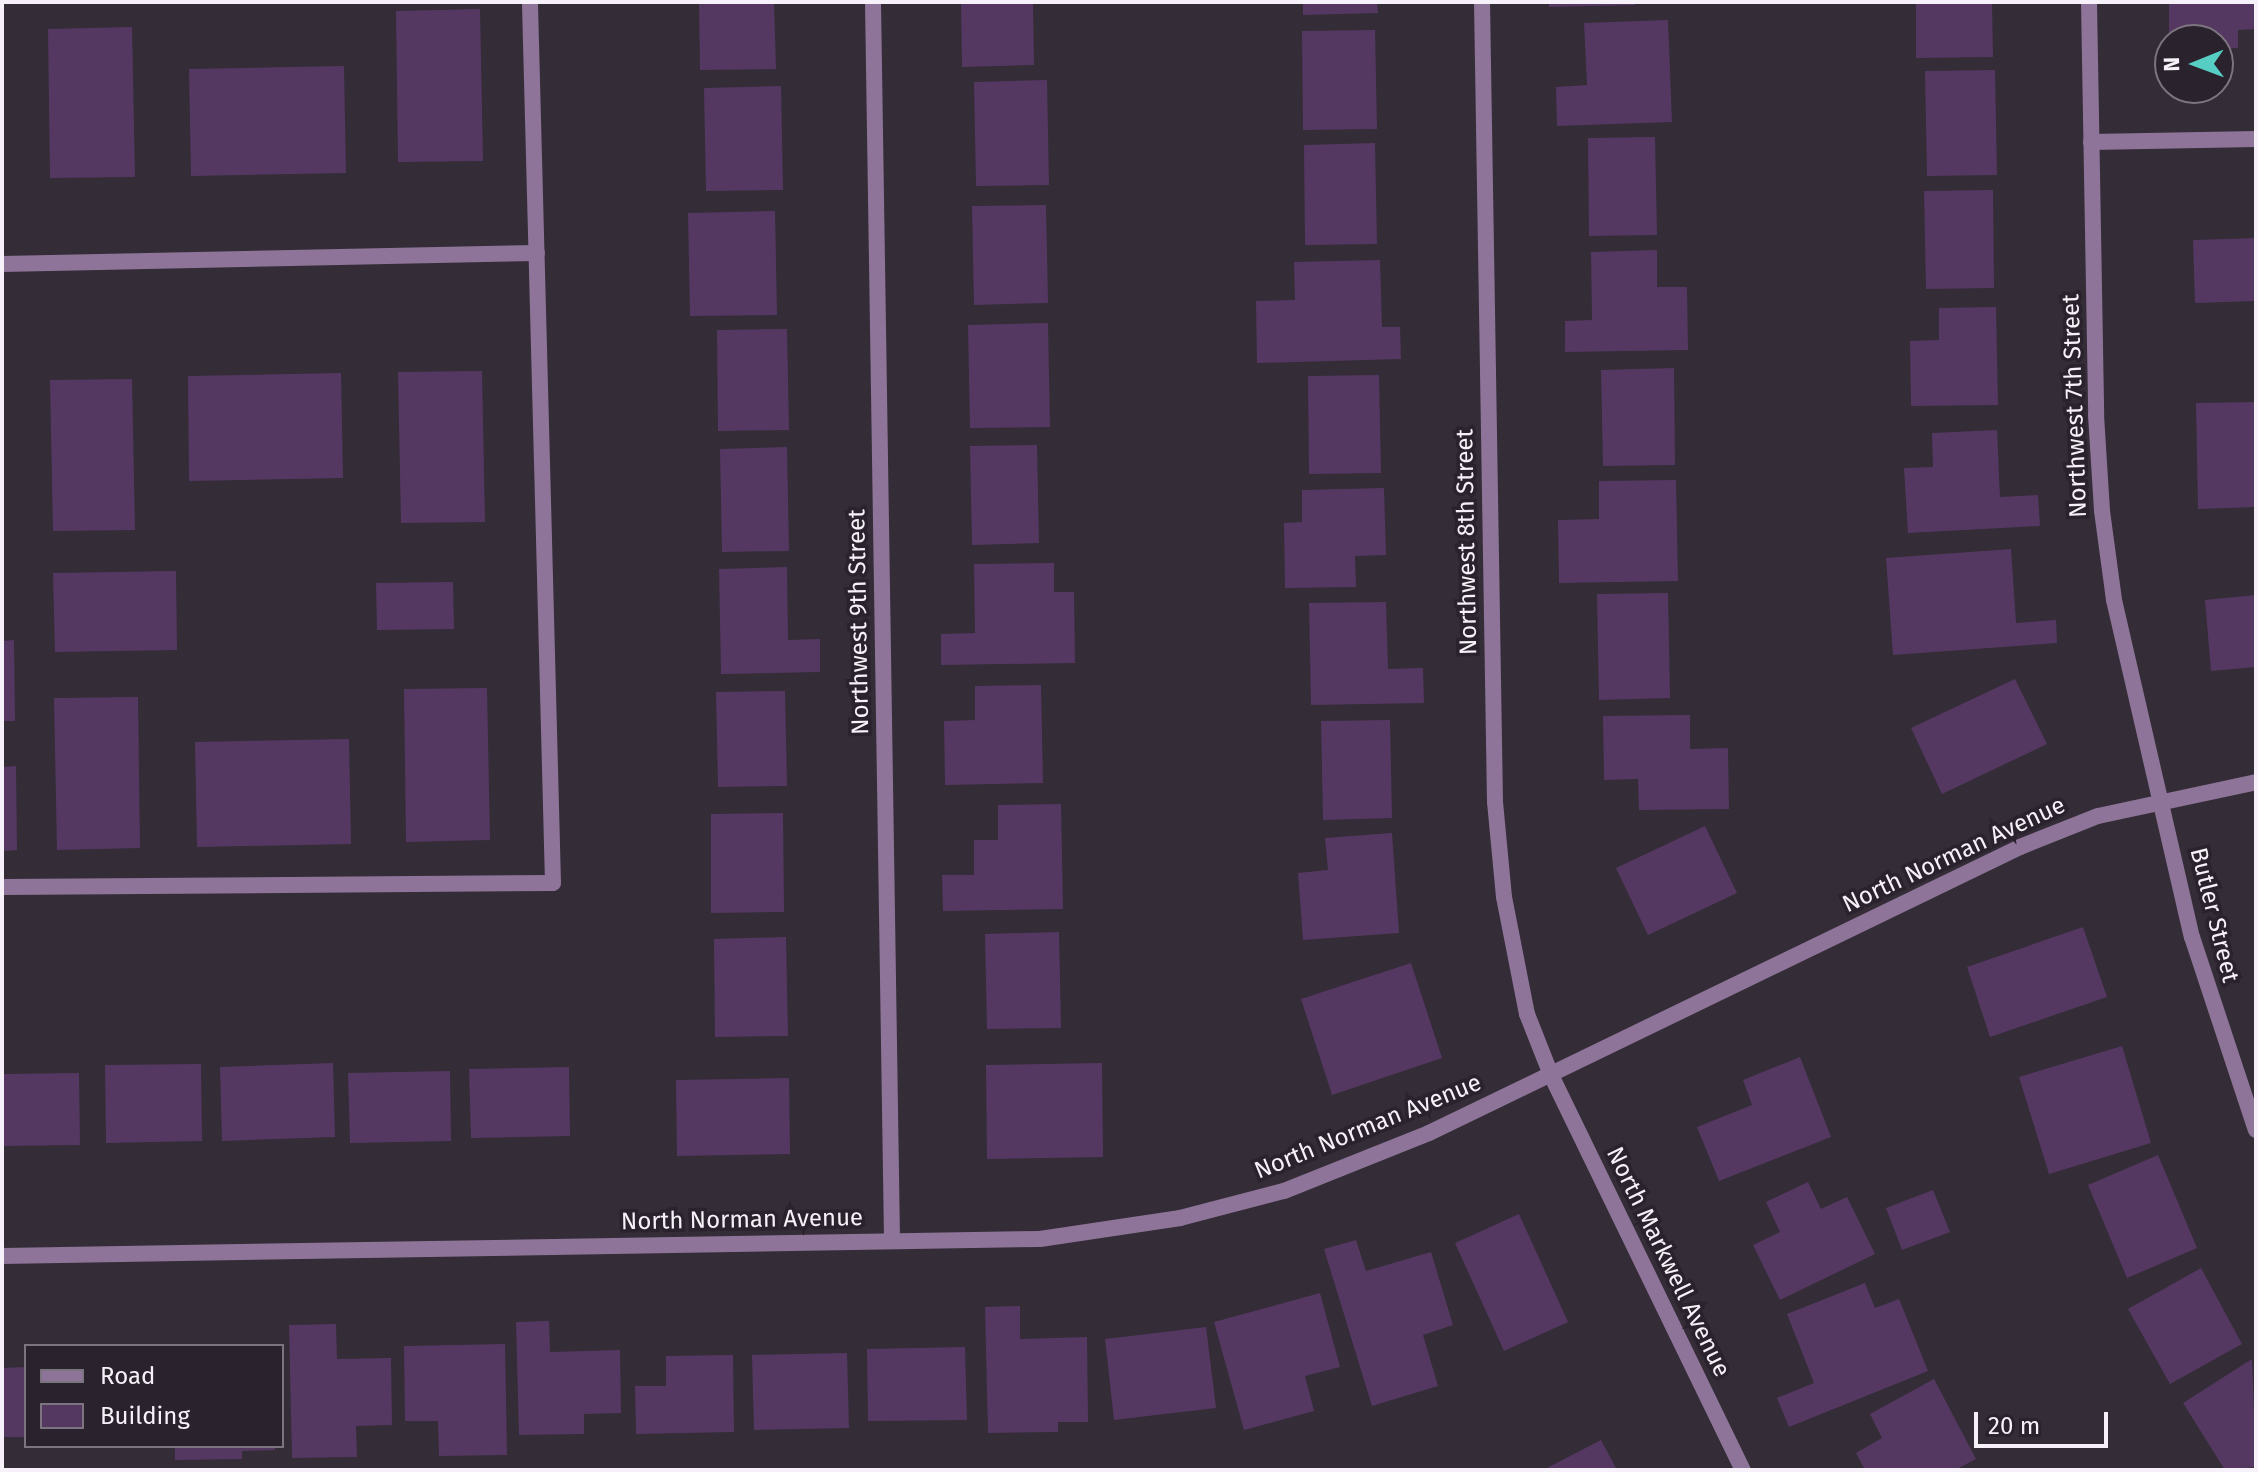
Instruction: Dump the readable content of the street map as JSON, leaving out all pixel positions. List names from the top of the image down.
{
  "streets": {
    "street": [
      "Northwest 7th Street",
      "Northwest 8th Street",
      "Northwest 9th Street",
      "North Norman Avenue",
      "Butler Street",
      "North Markwell Avenue"
    ]
  },
  "crossings": [
    ["Northwest 7th Street", "North Norman Avenue"],
    ["Northwest 7th Street", "Butler Street"],
    ["Northwest 8th Street", "North Norman Avenue"],
    ["Northwest 8th Street", "North Markwell Avenue"],
    ["Northwest 9th Street", "North Norman Avenue"],
    ["North Norman Avenue", "Butler Street"],
    ["North Norman Avenue", "North Markwell Avenue"]
  ],
  "legend": ["Road", "Building"],
  "scale_bar": "20 m",
  "north": "left"
}
